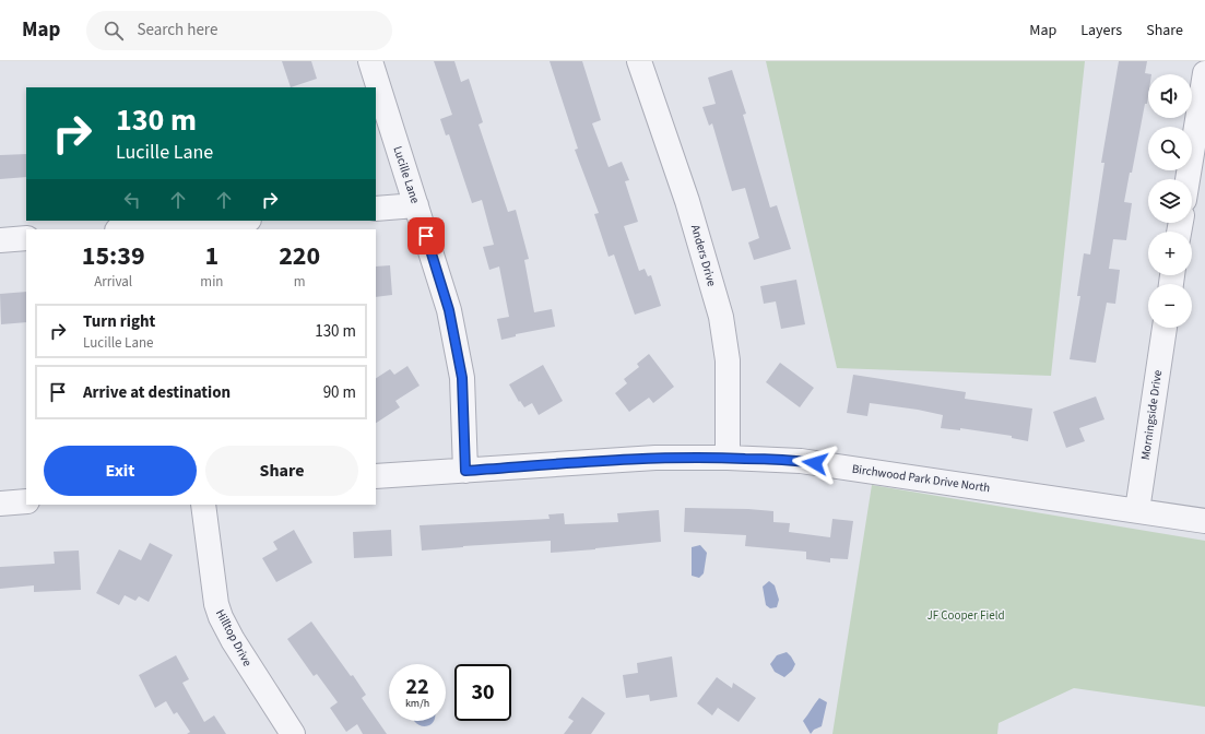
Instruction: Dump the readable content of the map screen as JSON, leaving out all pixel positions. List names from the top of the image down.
{
  "streets": {
    "street": [
      "Lucille Lane",
      "Anders Drive",
      "Morningside Drive",
      "Birchwood Park Drive North",
      "Hilltop Drive"
    ]
  },
  "crossings": [
    ["Lucille Lane", "Birchwood Park Drive North"],
    ["Anders Drive", "Birchwood Park Drive North"],
    ["Morningside Drive", "Birchwood Park Drive North"]
  ],
  "parks": ["JF Cooper Field"],
  "page": {
    "header": "Map",
    "search": "Search here",
    "nav": ["Map", "Layers", "Share"],
    "map_buttons": ["+", "−"],
    "turn": ["130 m", "Lucille Lane"],
    "eta": [
      "15:39",
      "Arrival",
      "1",
      "min",
      "220",
      "m"
    ],
    "list": [
      {
        "name": "Turn right",
        "note": "Lucille Lane",
        "value": "130 m"
      },
      {
        "name": "Arrive at destination",
        "value": "90 m"
      }
    ],
    "buttons": ["Exit", "Share"],
    "speed": "22 km/h",
    "limit": "30"
  }
}
